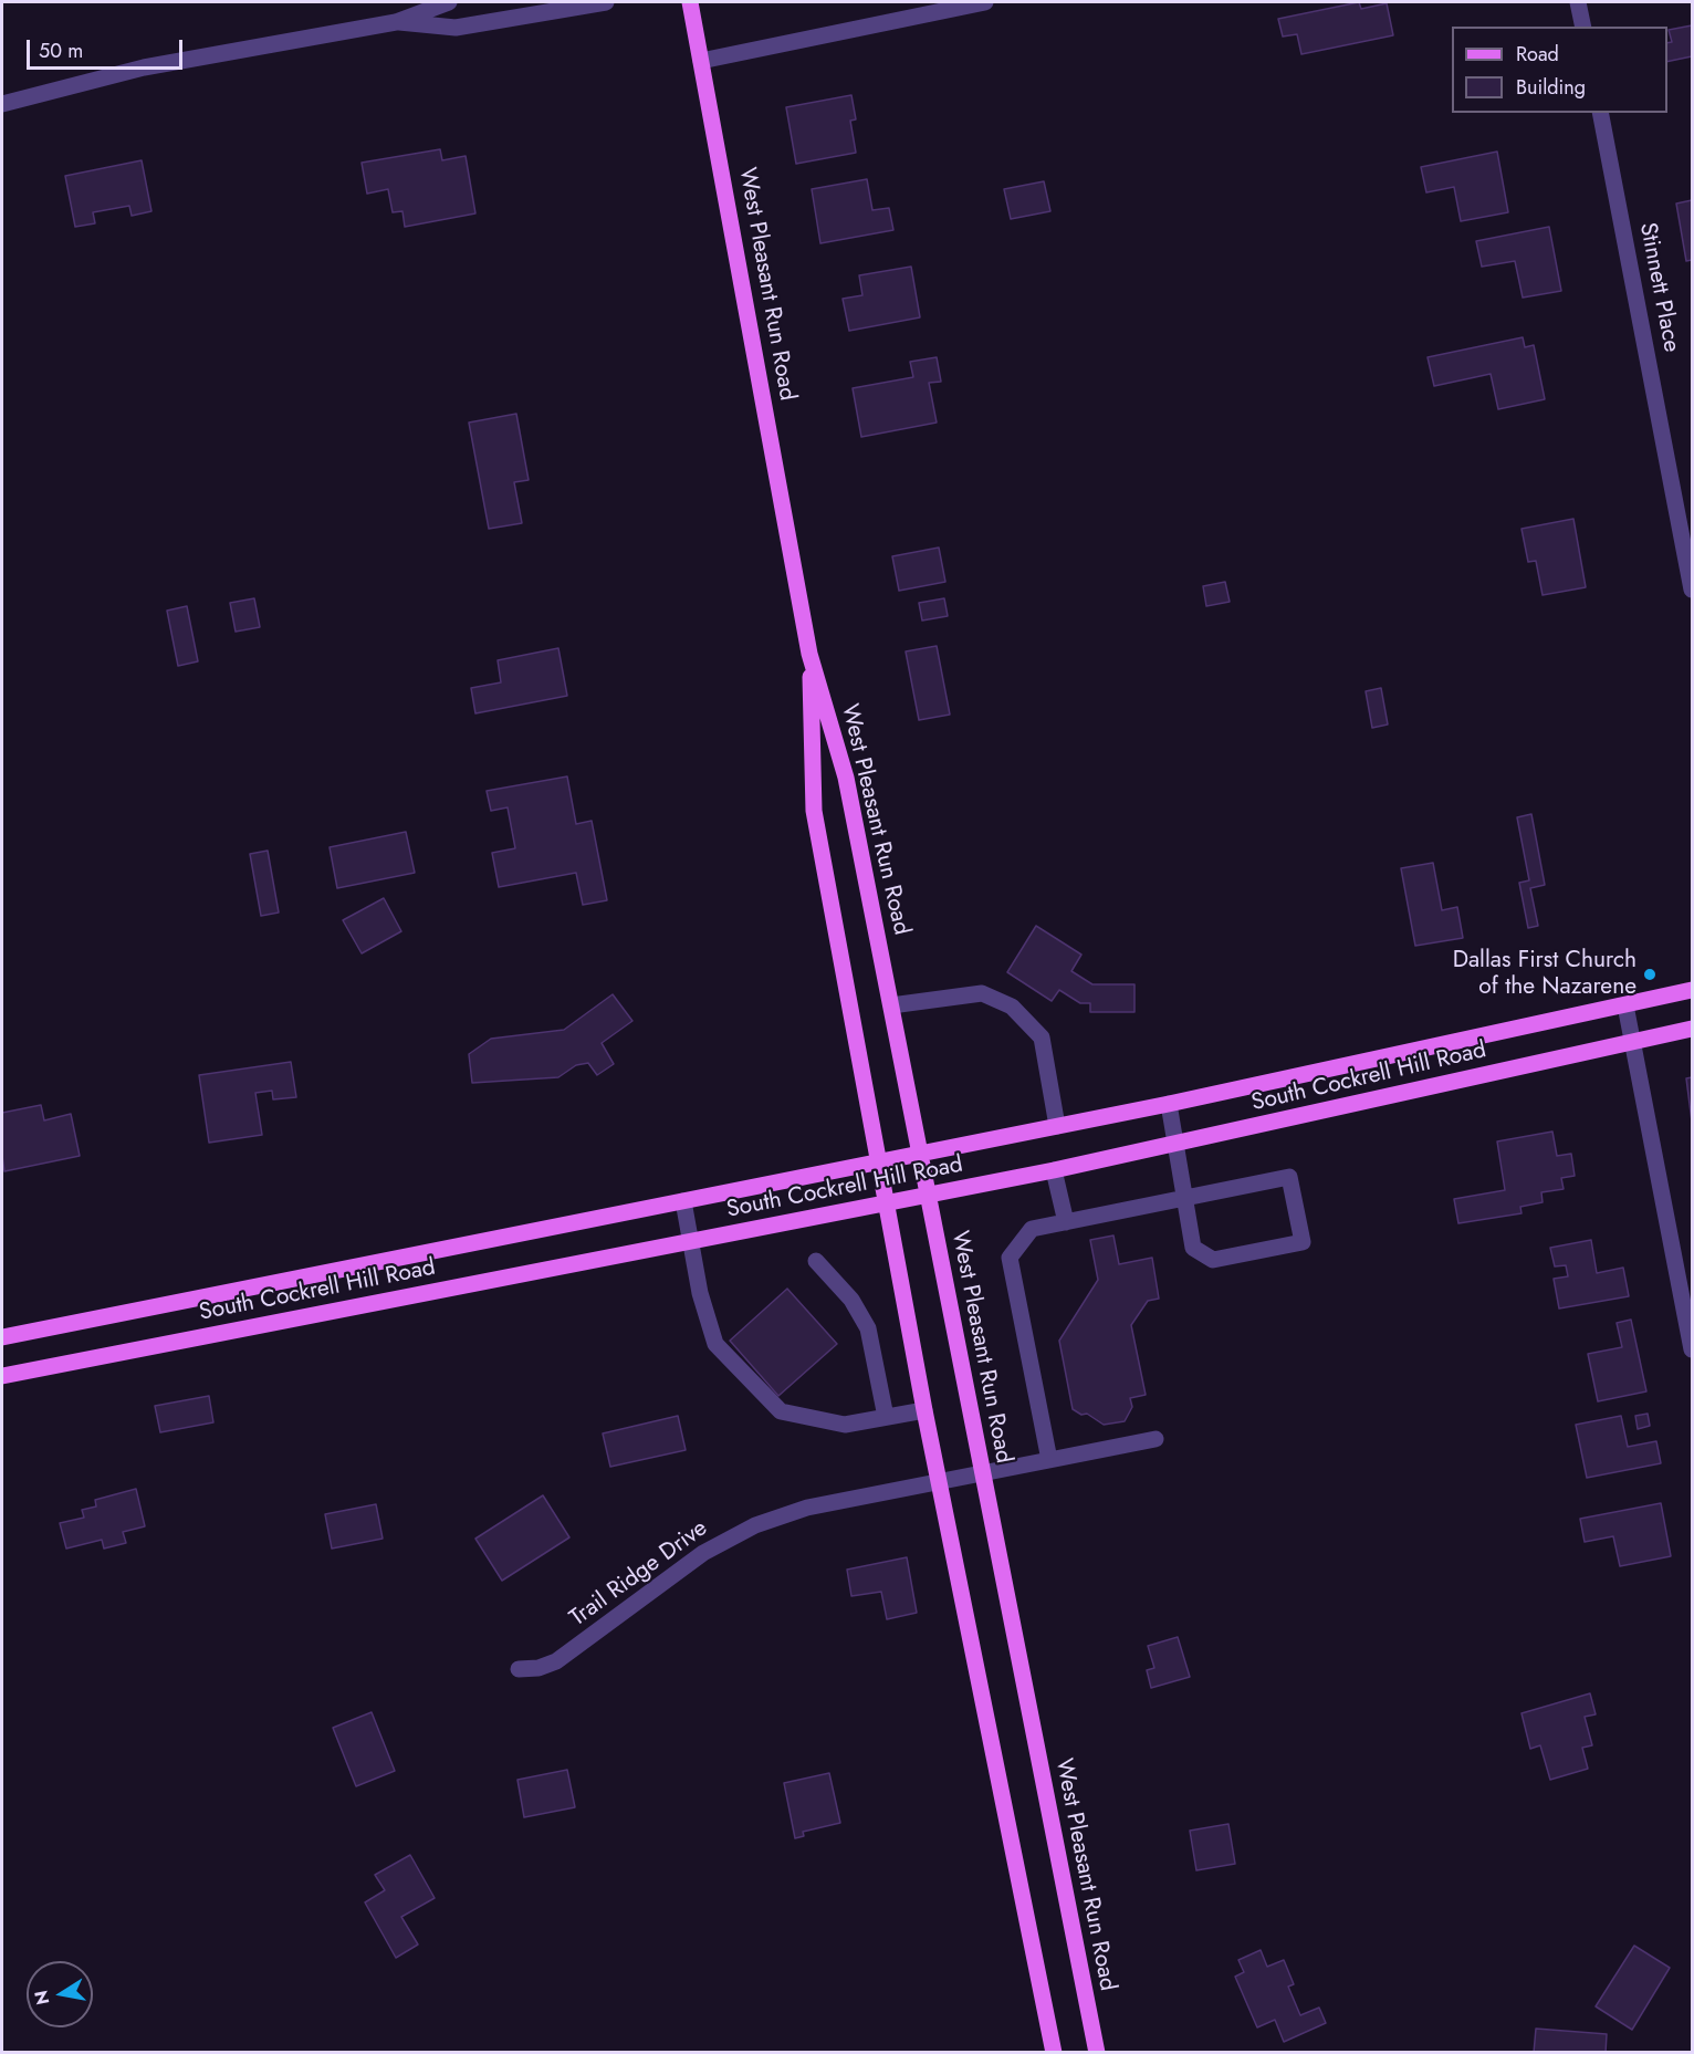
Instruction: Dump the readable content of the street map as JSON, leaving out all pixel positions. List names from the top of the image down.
{
  "streets": {
    "main road": ["West Pleasant Run Road", "South Cockrell Hill Road"],
    "street": ["Stinnett Place", "Trail Ridge Drive"]
  },
  "crossings": [
    ["West Pleasant Run Road", "South Cockrell Hill Road"],
    ["West Pleasant Run Road", "Trail Ridge Drive"]
  ],
  "places": ["Dallas First Church of the Nazarene"],
  "legend": ["Road", "Building"],
  "scale_bar": "50 m",
  "north": "left"
}
